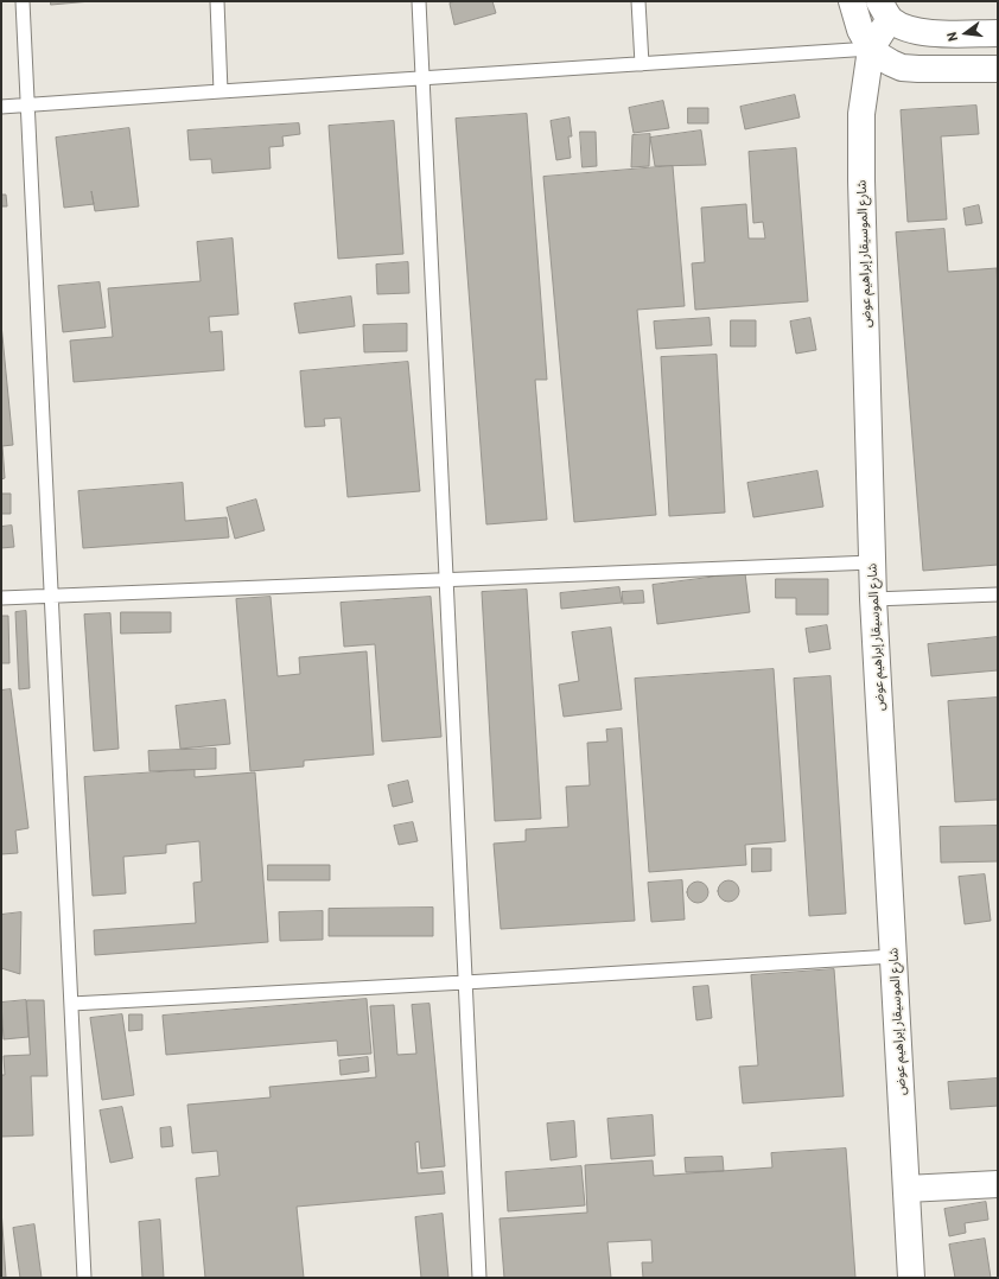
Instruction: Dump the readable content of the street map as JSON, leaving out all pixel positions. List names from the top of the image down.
{
  "streets": {
    "street": ["شارع الموسيقار إبراهيم عوض"]
  },
  "north": "left"
}
